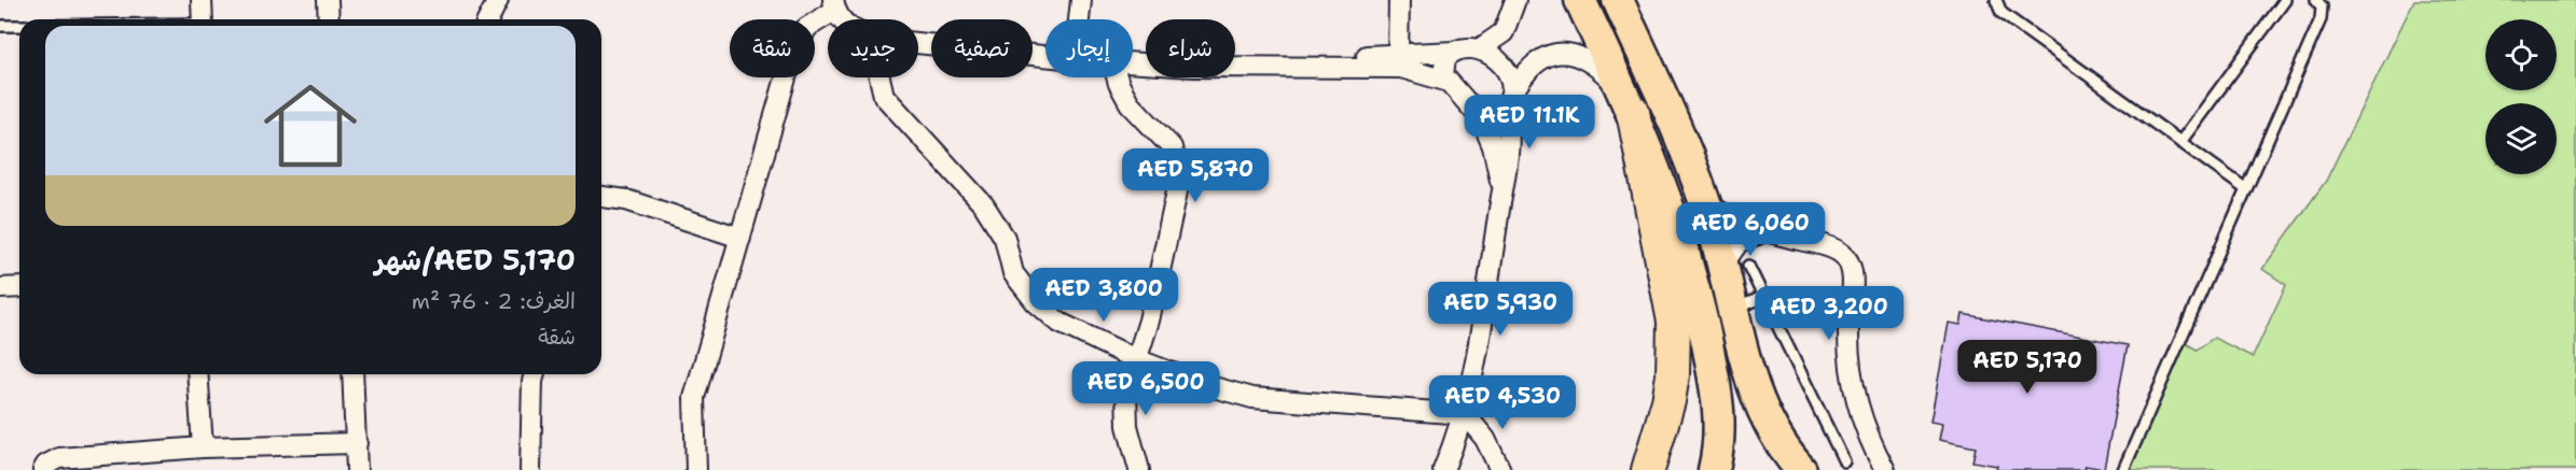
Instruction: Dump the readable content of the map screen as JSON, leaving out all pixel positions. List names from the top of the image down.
{
  "page": {
    "chip": [
      "شراء",
      "إيجار",
      "تصفية",
      "جديد",
      "شقة"
    ],
    "list": [
      {
        "name": "AED 5,170/شهر",
        "note": "الغرف: 2 · 76 m² · شقة"
      }
    ],
    "price": [
      "AED 11.1K",
      "AED 5,870",
      "AED 6,060",
      "AED 3,800",
      "AED 5,930",
      "AED 3,200",
      "AED 5,170",
      "AED 6,500",
      "AED 4,530"
    ]
  }
}
